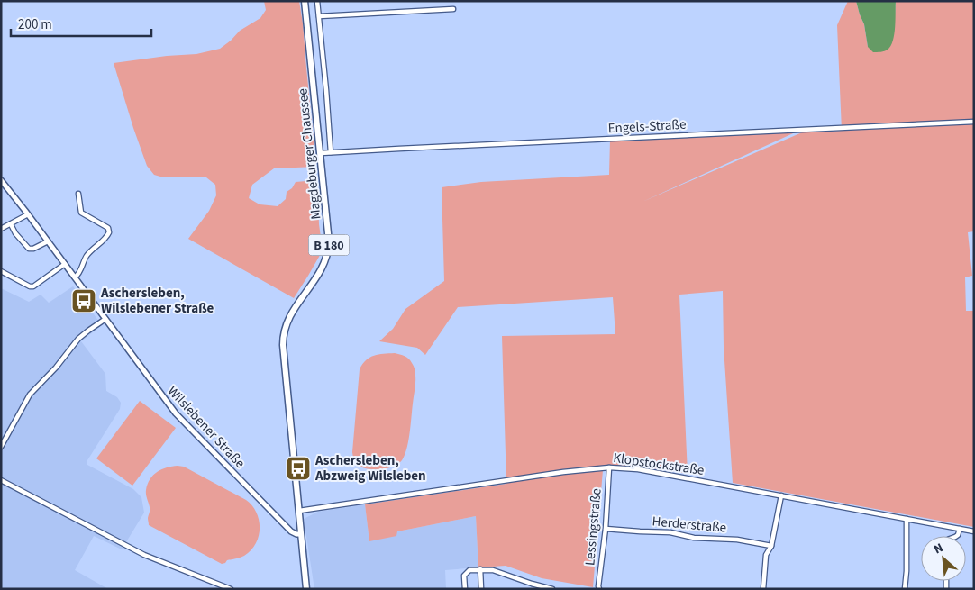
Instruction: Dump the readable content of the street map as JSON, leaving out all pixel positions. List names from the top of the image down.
{
  "streets": {
    "main road": ["Magdeburger Chaussee", "B 180"],
    "street": [
      "Engels-Straße",
      "Wilslebener Straße",
      "Klopstockstraße",
      "Herderstraße",
      "Lessingstraße"
    ]
  },
  "crossings": [
    ["Engels-Straße", "Magdeburger Chaussee"],
    ["Magdeburger Chaussee", "Wilslebener Straße"],
    ["Magdeburger Chaussee", "Klopstockstraße"],
    ["Klopstockstraße", "Lessingstraße"],
    ["Herderstraße", "Lessingstraße"]
  ],
  "places": {
    "bus stop": ["Aschersleben, Wilslebener Straße", "Aschersleben, Abzweig Wilsleben"]
  },
  "scale_bar": "200 m",
  "north": "top left"
}
